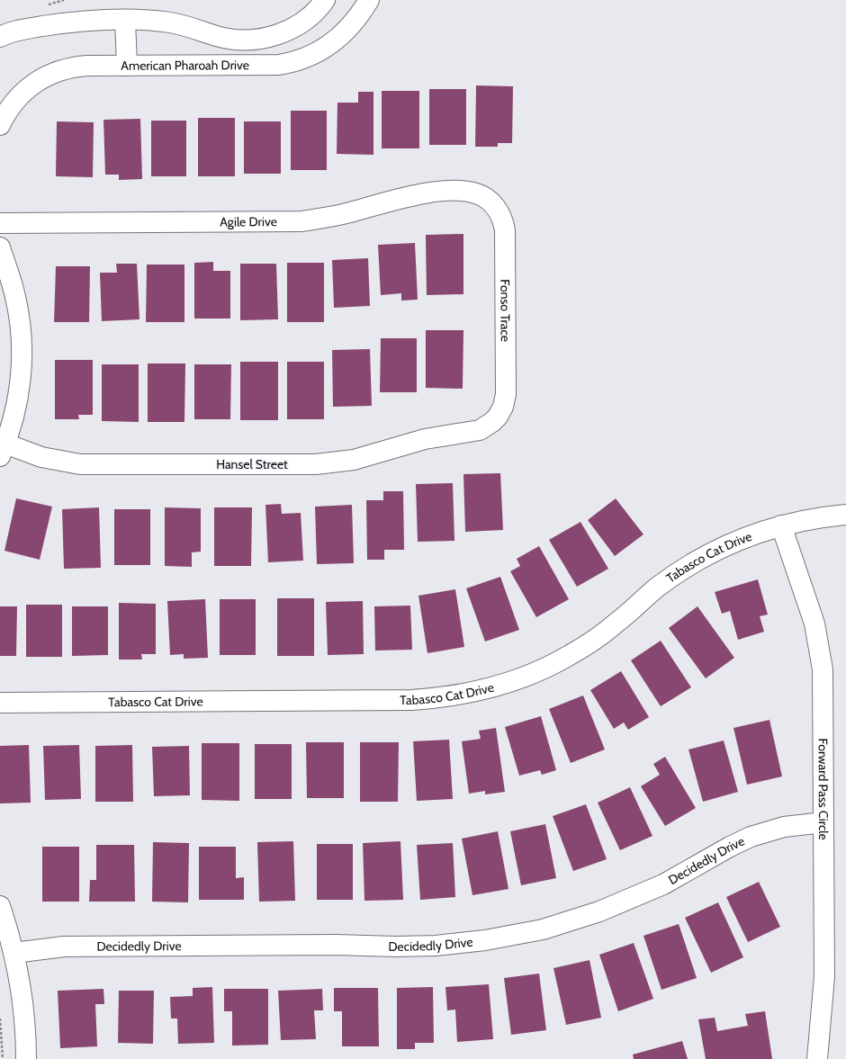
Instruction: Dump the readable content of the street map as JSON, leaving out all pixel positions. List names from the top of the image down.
{
  "streets": {
    "street": [
      "American Pharoah Drive",
      "Agile Drive",
      "Fonso Trace",
      "Hansel Street",
      "Tabasco Cat Drive",
      "Forward Pass Circle",
      "Decidedly Drive"
    ]
  },
  "crossings": [
    ["Agile Drive", "Fonso Trace"],
    ["Fonso Trace", "Hansel Street"],
    ["Tabasco Cat Drive", "Forward Pass Circle"],
    ["Forward Pass Circle", "Decidedly Drive"]
  ]
}
